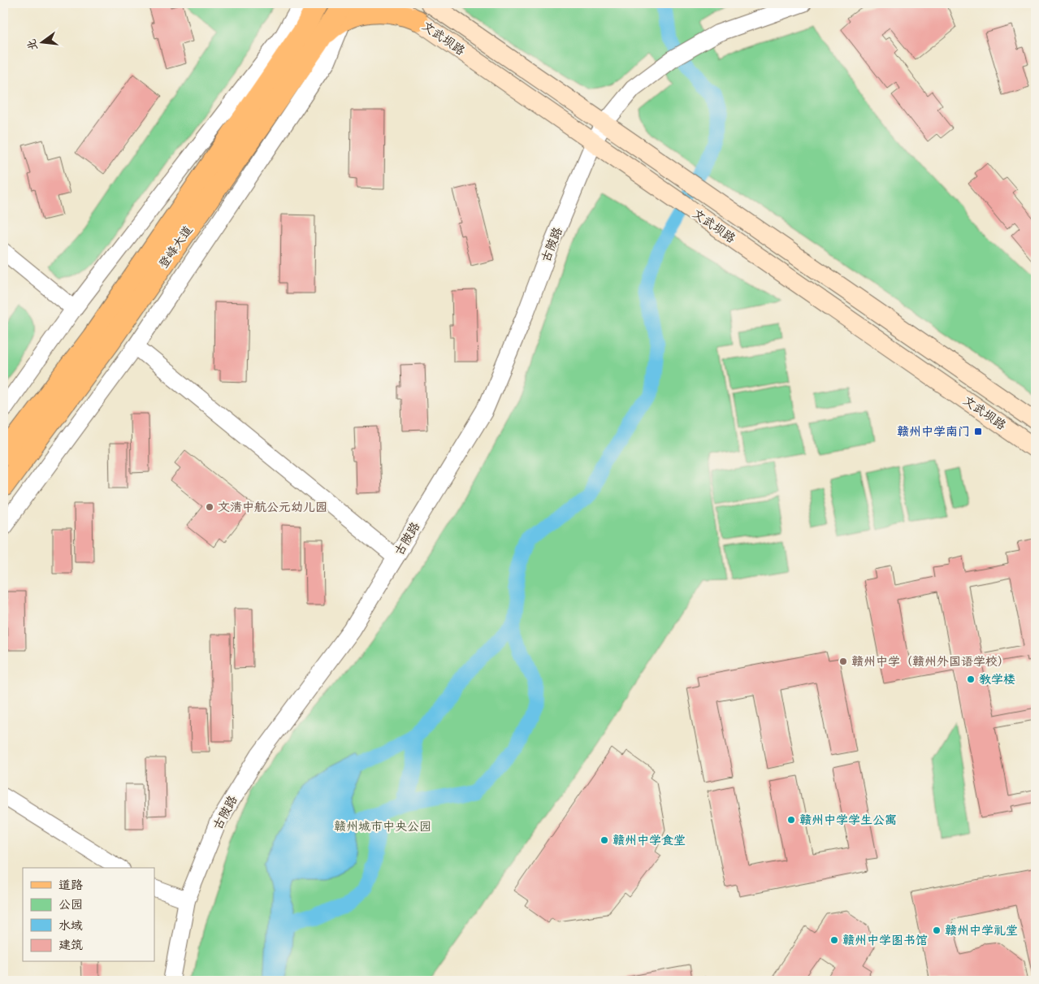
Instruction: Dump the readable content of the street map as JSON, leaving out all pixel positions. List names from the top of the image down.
{
  "streets": {
    "main road": ["文武坝路", "登峰大道"],
    "street": ["古陂路"]
  },
  "crossings": [
    ["文武坝路", "古陂路"],
    ["文武坝路", "登峰大道"]
  ],
  "parks": ["赣州城市中央公园"],
  "places": {
    "transit": ["赣州中学南门"],
    "other": [
      "文清中航公元幼儿园",
      "赣州中学（赣州外国语学校）",
      "教学楼",
      "赣州中学学生公寓",
      "赣州中学食堂",
      "赣州中学礼堂",
      "赣州中学图书馆"
    ]
  },
  "legend": [
    "道路",
    "公园",
    "水域",
    "建筑"
  ],
  "north": "left"
}
